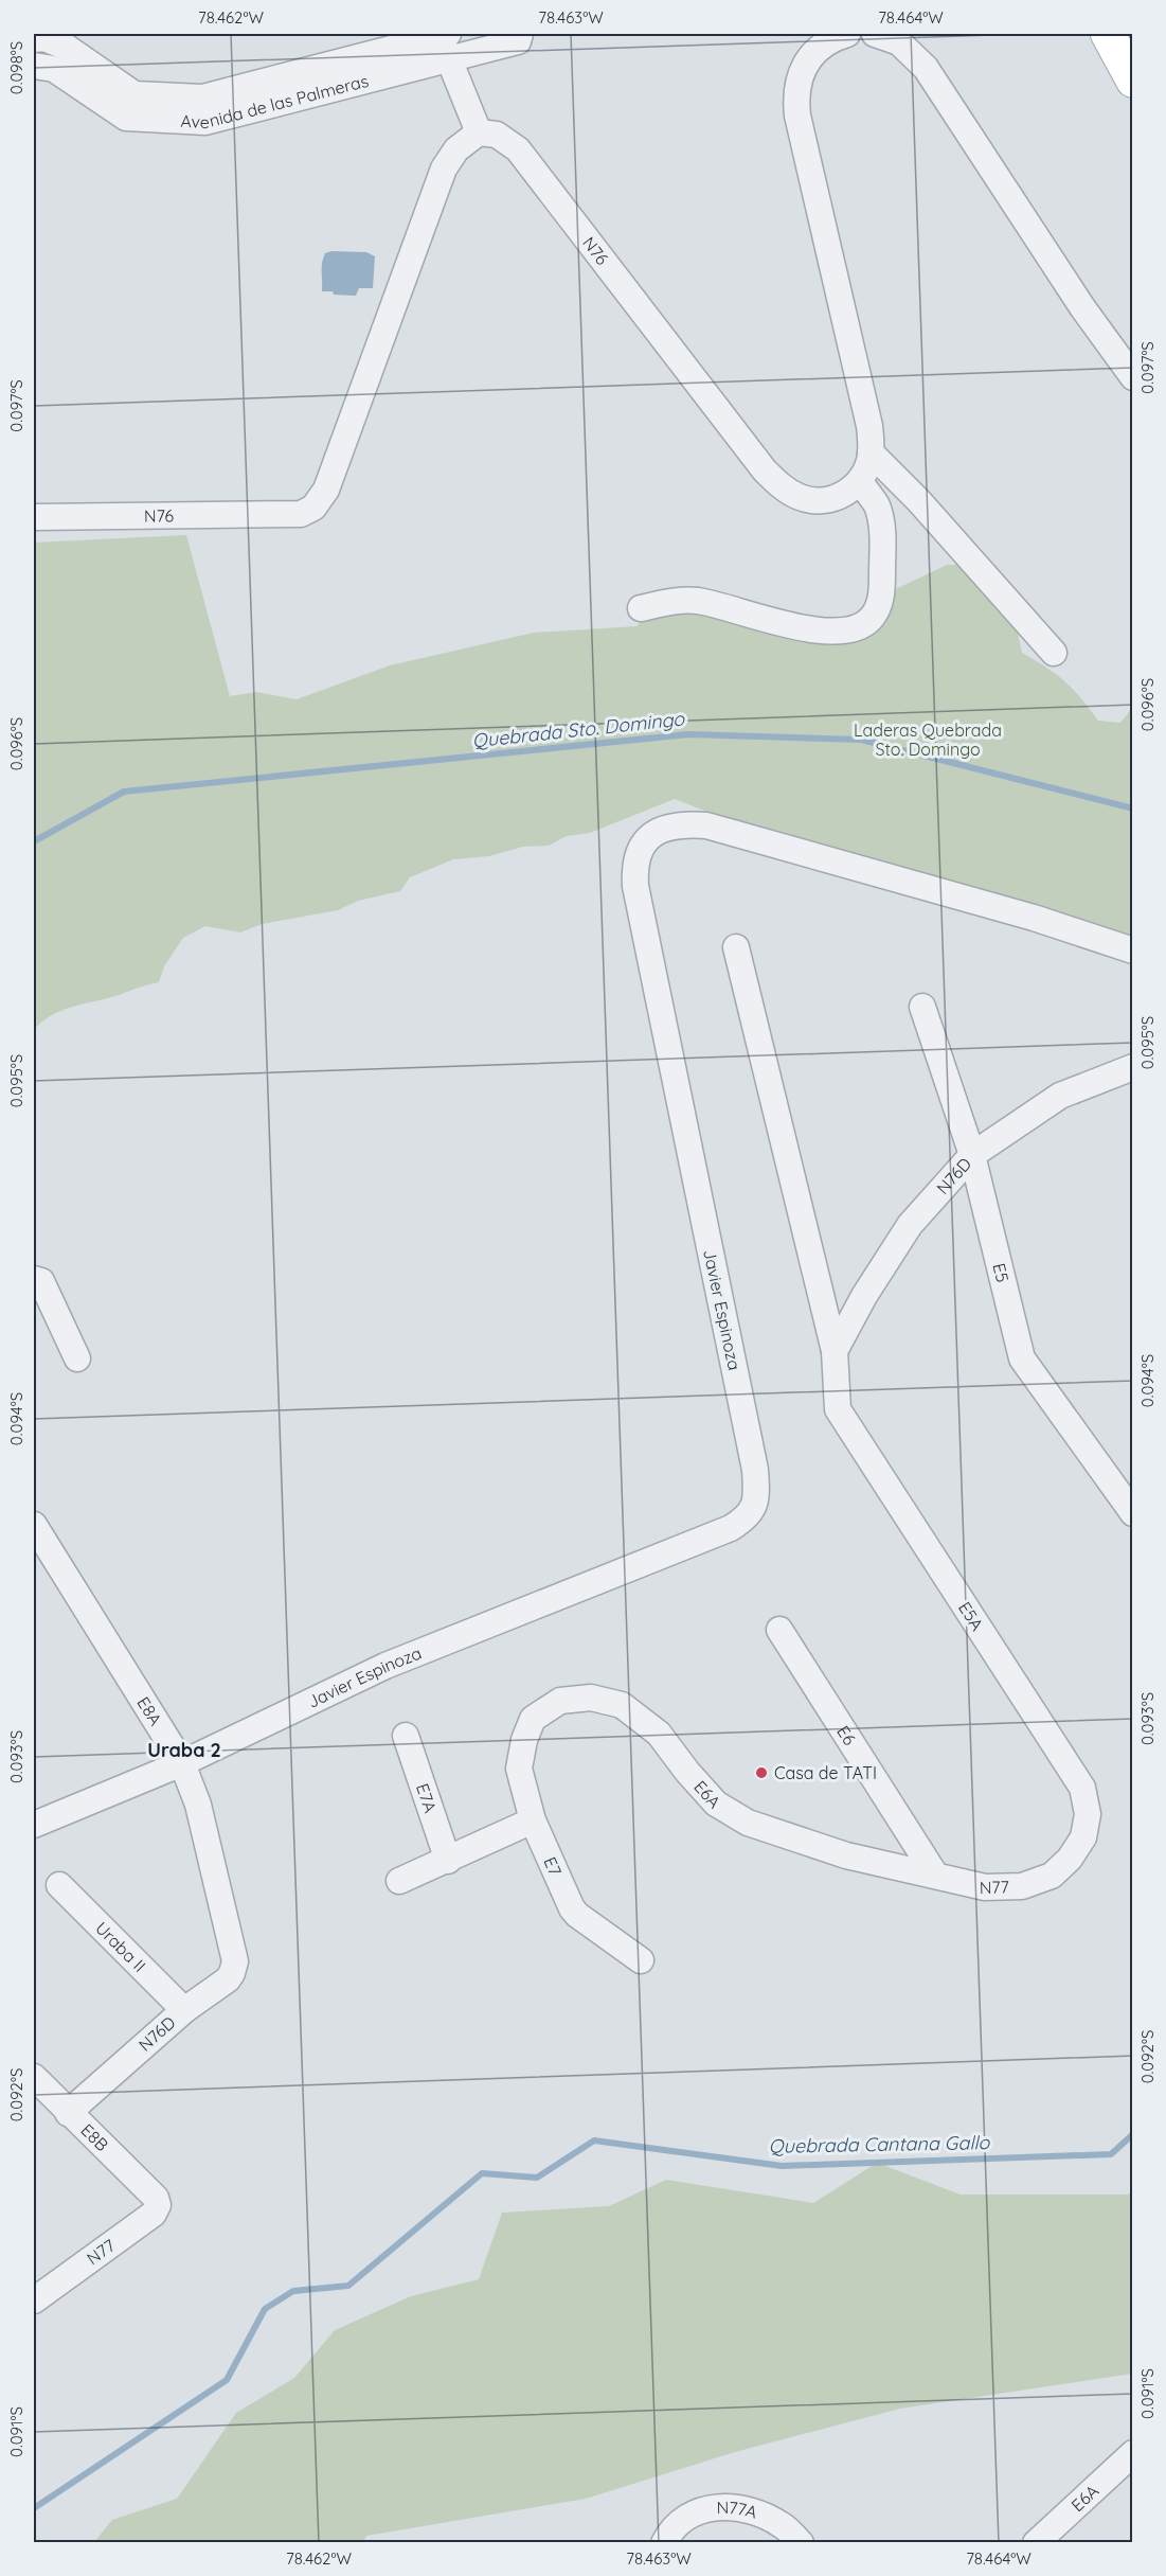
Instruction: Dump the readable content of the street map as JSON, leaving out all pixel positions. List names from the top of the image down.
{
  "streets": {
    "street": [
      "Avenida de las Palmeras",
      "N76",
      "N76D",
      "E5",
      "Javier Espinoza",
      "E5A",
      "E8A",
      "E6",
      "E6A",
      "E7A",
      "E7",
      "N77",
      "Uraba II",
      "E8B",
      "N77A"
    ]
  },
  "crossings": [
    ["N76D", "E5"],
    ["N76D", "E5A"],
    ["N76D", "E8A"],
    ["N76D", "Uraba II"],
    ["N76D", "E8B"],
    ["Javier Espinoza", "E8A"],
    ["E5A", "N77"],
    ["E6", "E6A"],
    ["E6", "N77"],
    ["E6A", "E7"],
    ["E6A", "N77"],
    ["N77", "E8B"]
  ],
  "districts": ["Uraba 2"],
  "water": ["Quebrada Sto. Domingo", "Quebrada Cantana Gallo"],
  "parks": ["Laderas Quebrada Sto. Domingo"],
  "places": ["Casa de TATI"],
  "coordinates": [
    "78.462°W",
    "78.463°W",
    "78.464°W",
    "0.098°S",
    "0.097°S",
    "0.096°S",
    "0.095°S",
    "0.094°S",
    "0.093°S",
    "0.092°S",
    "0.091°S"
  ]
}
